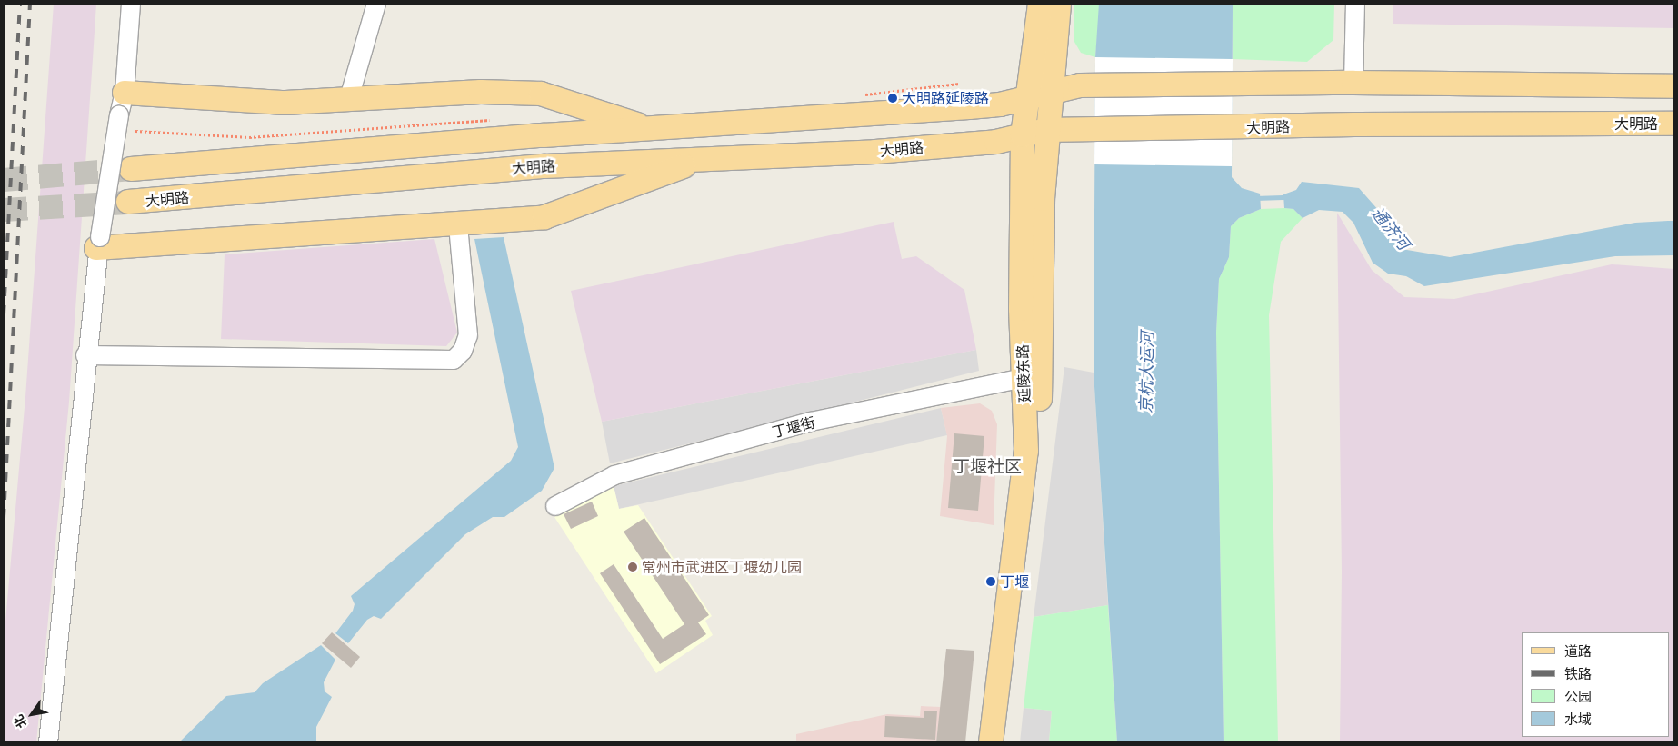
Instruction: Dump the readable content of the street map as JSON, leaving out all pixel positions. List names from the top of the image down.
{
  "streets": {
    "main road": ["大明路", "延陵东路"],
    "street": ["丁堰街"]
  },
  "crossings": [
    ["大明路", "延陵东路"],
    ["延陵东路", "丁堰街"]
  ],
  "districts": ["丁堰社区"],
  "water": ["通济河", "京杭大运河"],
  "places": ["大明路延陵路", "常州市武进区丁堰幼儿园", "丁堰"],
  "legend": [
    "道路",
    "铁路",
    "公园",
    "水域"
  ],
  "north": "bottom left"
}
